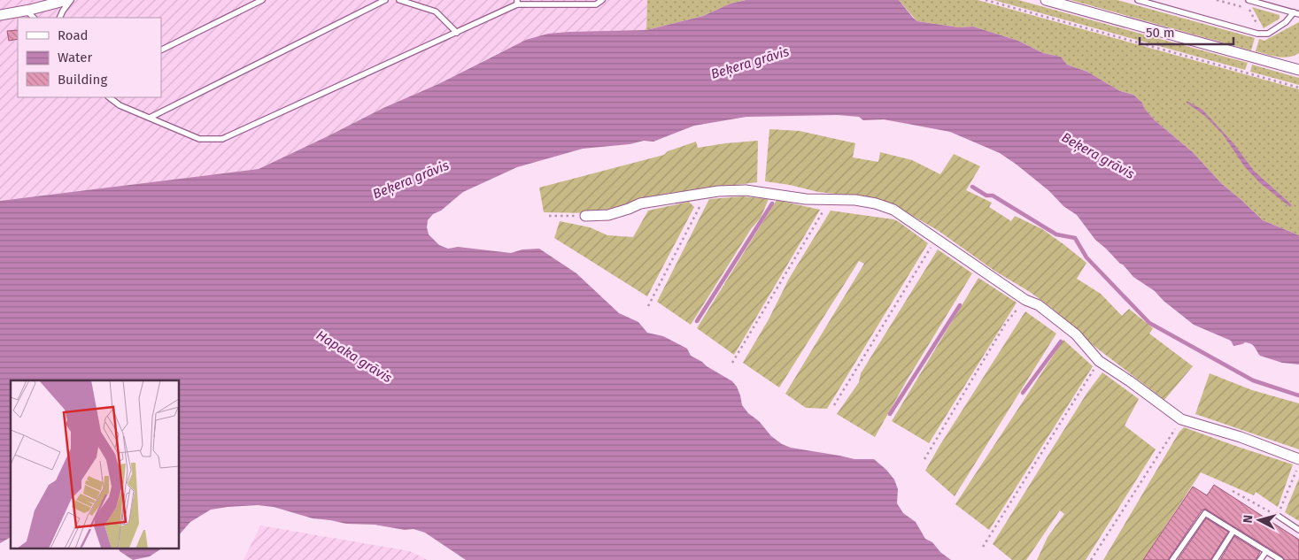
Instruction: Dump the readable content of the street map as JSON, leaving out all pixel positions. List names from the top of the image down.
{
  "water": ["Beķera grāvis", "Hapaka grāvis"],
  "legend": ["Road", "Water", "Building"],
  "scale_bar": "50 m",
  "north": "left"
}
